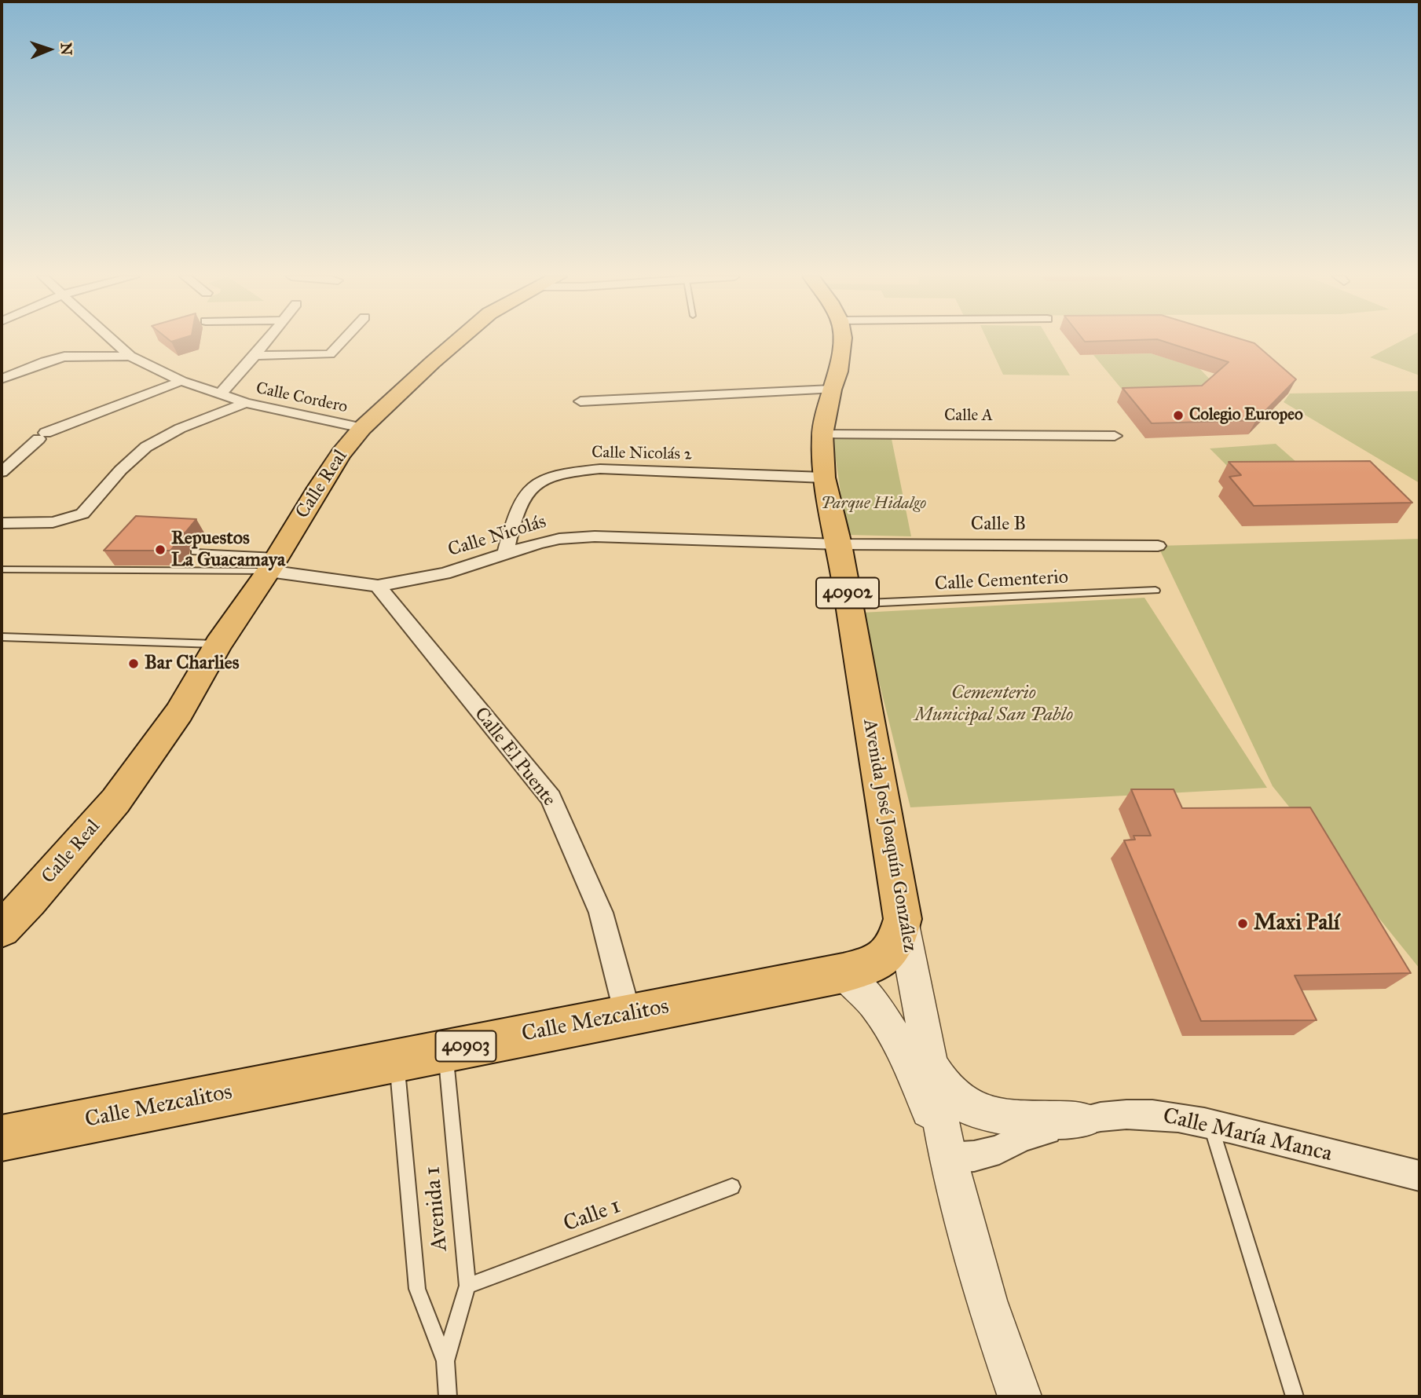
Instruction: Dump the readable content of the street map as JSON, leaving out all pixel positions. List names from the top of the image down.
{
  "streets": {
    "main road": [
      "Calle Real",
      "40902",
      "Avenida José Joaquín González",
      "Calle Mezcalitos",
      "40903"
    ],
    "street": [
      "Calle Cordero",
      "Calle A",
      "Calle Nicolás 2",
      "Calle B",
      "Calle Nicolás",
      "Calle El Puente",
      "Calle María Manca"
    ],
    "lane": ["Calle Cementerio", "Avenida 1", "Calle 1"]
  },
  "crossings": [
    ["Calle Cordero", "Calle Real"],
    ["Calle A", "Avenida José Joaquín González"],
    ["Calle Nicolás 2", "Calle Nicolás"],
    ["Calle Nicolás 2", "Avenida José Joaquín González"],
    ["Calle Real", "Calle Nicolás"],
    ["Calle B", "Calle Nicolás"],
    ["Calle B", "Avenida José Joaquín González"],
    ["Calle Nicolás", "Calle El Puente"],
    ["Calle Nicolás", "Avenida José Joaquín González"],
    ["Calle Cementerio", "Avenida José Joaquín González"],
    ["Calle El Puente", "Calle Mezcalitos"],
    ["Avenida José Joaquín González", "Calle Mezcalitos"],
    ["Avenida José Joaquín González", "Calle María Manca"],
    ["Calle Mezcalitos", "Avenida 1"],
    ["Avenida 1", "Calle 1"]
  ],
  "parks": ["Parque Hidalgo", "Cementerio Municipal San Pablo"],
  "places": [
    "Colegio Europeo",
    "Repuestos La Guacamaya",
    "Bar Charlies",
    "Maxi Palí"
  ],
  "north": "right"
}
